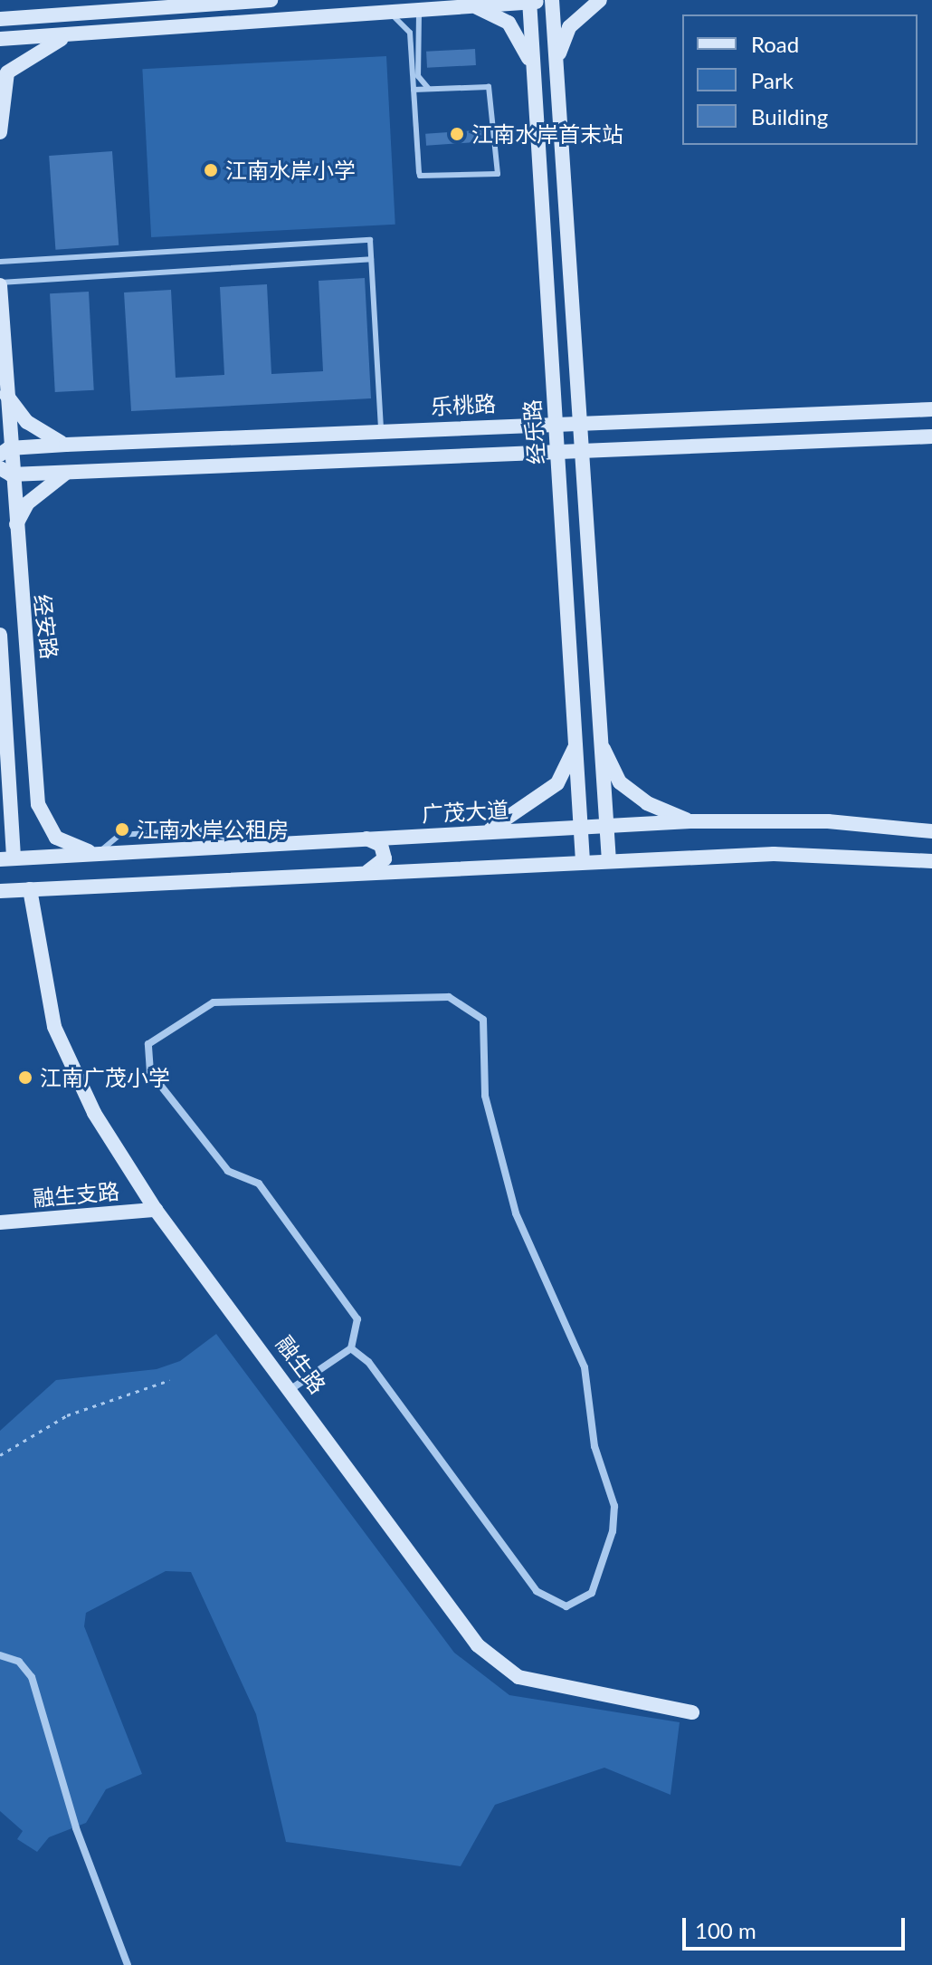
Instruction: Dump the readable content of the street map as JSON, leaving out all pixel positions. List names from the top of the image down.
{
  "streets": {
    "main road": [
      "乐桃路",
      "经乐路",
      "经安路",
      "广茂大道",
      "融生支路",
      "融生路"
    ]
  },
  "crossings": [
    ["乐桃路", "经乐路"],
    ["乐桃路", "经安路"],
    ["经乐路", "广茂大道"],
    ["经安路", "广茂大道"],
    ["融生支路", "融生路"]
  ],
  "places": [
    "江南水岸首末站",
    "江南水岸小学",
    "江南水岸公租房",
    "江南广茂小学"
  ],
  "legend": ["Road", "Park", "Building"],
  "scale_bar": "100 m"
}
